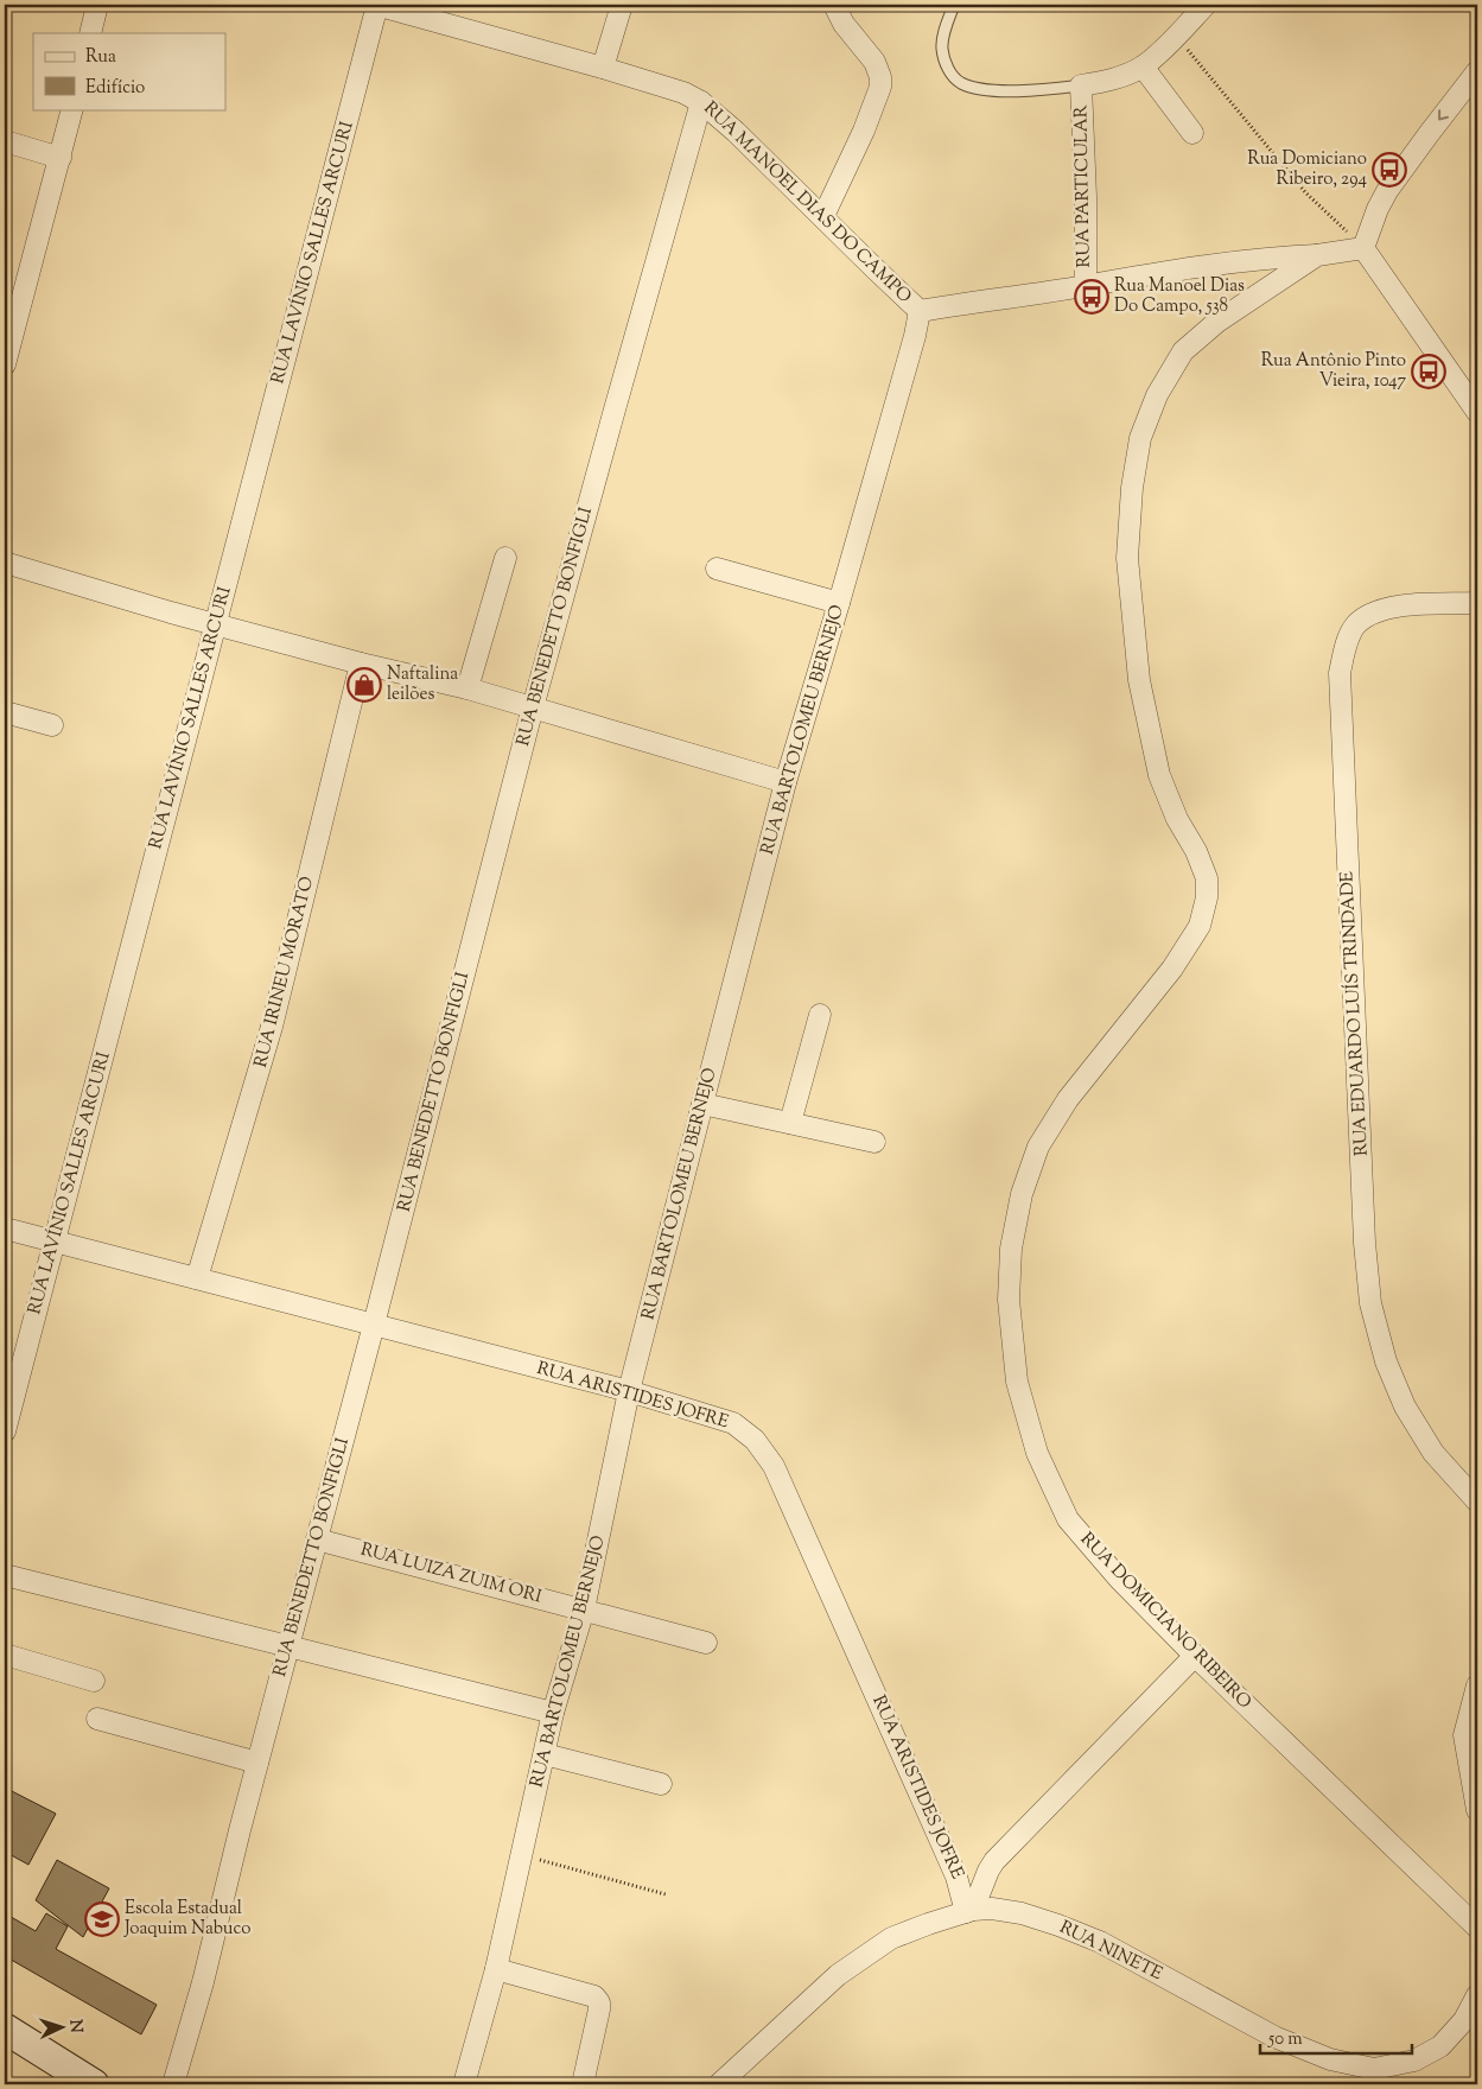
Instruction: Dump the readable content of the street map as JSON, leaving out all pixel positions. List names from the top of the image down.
{
  "streets": {
    "street": [
      "RUA PARTICULAR",
      "RUA MANOEL DIAS DO CAMPO",
      "RUA LAVÍNIO SALLES ARCURI",
      "RUA BENEDETTO BONFIGLI",
      "RUA BARTOLOMEU BERNEJO",
      "RUA IRINEU MORATO",
      "RUA EDUARDO LUÍS TRINDADE",
      "RUA ARISTIDES JOFRE",
      "RUA LUIZA ZUIM ORI",
      "RUA DOMICIANO RIBEIRO",
      "RUA NINETE"
    ]
  },
  "crossings": [
    ["RUA PARTICULAR", "RUA MANOEL DIAS DO CAMPO"],
    ["RUA MANOEL DIAS DO CAMPO", "RUA LAVÍNIO SALLES ARCURI"],
    ["RUA MANOEL DIAS DO CAMPO", "RUA BENEDETTO BONFIGLI"],
    ["RUA MANOEL DIAS DO CAMPO", "RUA BARTOLOMEU BERNEJO"],
    ["RUA MANOEL DIAS DO CAMPO", "RUA DOMICIANO RIBEIRO"],
    ["RUA LAVÍNIO SALLES ARCURI", "RUA ARISTIDES JOFRE"],
    ["RUA BENEDETTO BONFIGLI", "RUA ARISTIDES JOFRE"],
    ["RUA BENEDETTO BONFIGLI", "RUA LUIZA ZUIM ORI"],
    ["RUA BARTOLOMEU BERNEJO", "RUA ARISTIDES JOFRE"],
    ["RUA BARTOLOMEU BERNEJO", "RUA LUIZA ZUIM ORI"],
    ["RUA IRINEU MORATO", "RUA ARISTIDES JOFRE"],
    ["RUA ARISTIDES JOFRE", "RUA NINETE"]
  ],
  "places": {
    "bus stop": ["Rua Domiciano Ribeiro, 294", "Rua Manoel Dias Do Campo, 538", "Rua Antônio Pinto Vieira, 1047"],
    "shop": ["Naftalina leilões"],
    "school or university": ["Escola Estadual Joaquim Nabuco"]
  },
  "legend": ["Rua", "Edifício"],
  "scale_bar": "50 m",
  "north": "right"
}
